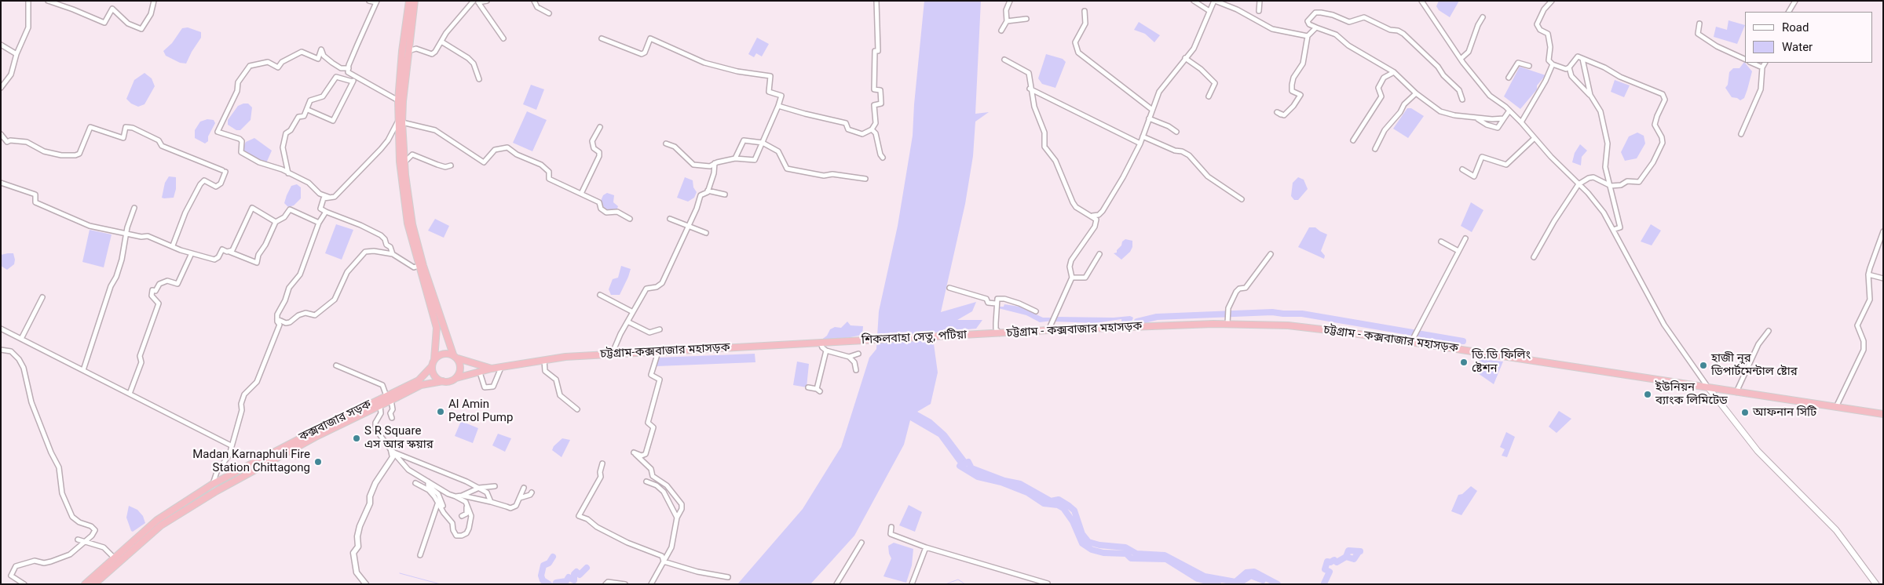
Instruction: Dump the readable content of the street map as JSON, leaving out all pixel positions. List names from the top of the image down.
{
  "streets": {
    "highway": [
      "চট্টগ্রাম - কক্সবাজার মহাসড়ক",
      "শিকলবাহা সেতু, পটিয়া",
      "চট্টগ্রাম-কক্সবাজার মহাসড়ক",
      "কক্সবাজার সড়ক"
    ]
  },
  "crossings": [
    ["চট্টগ্রাম - কক্সবাজার মহাসড়ক", "শিকলবাহা সেতু, পটিয়া"],
    ["শিকলবাহা সেতু, পটিয়া", "চট্টগ্রাম-কক্সবাজার মহাসড়ক"],
    ["চট্টগ্রাম-কক্সবাজার মহাসড়ক", "কক্সবাজার সড়ক"]
  ],
  "places": [
    "ডি.ডি ফিলিং ষ্টেশন",
    "হাজী নুর ডিপার্টমেন্টাল ষ্টোর",
    "ইউনিয়ন ব্যাংক লিমিটেড",
    "Al Amin Petrol Pump",
    "আফনান সিটি",
    "S R Square এস আর স্কয়ার",
    "Madan Karnaphuli Fire Station Chittagong"
  ],
  "legend": ["Road", "Water"]
}
